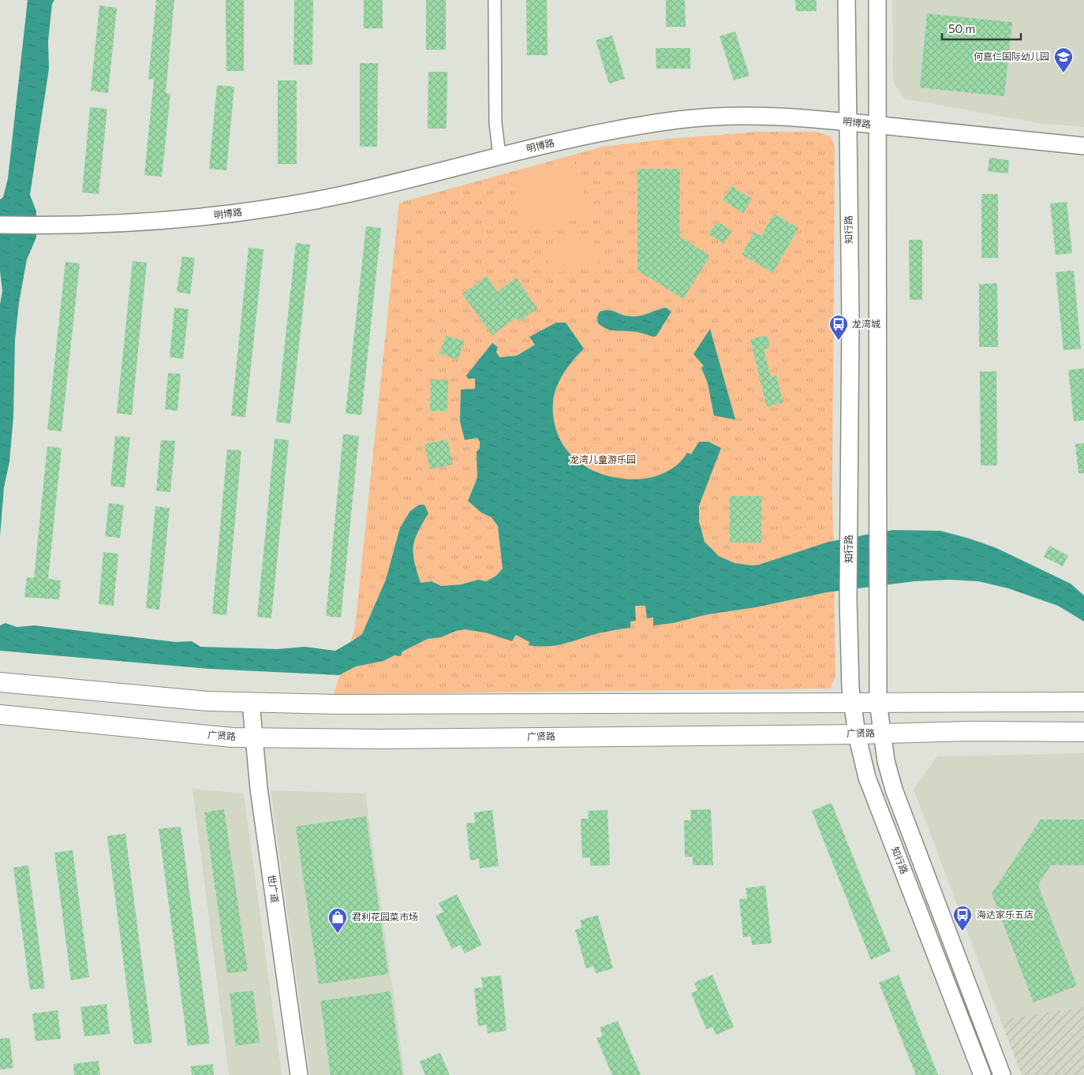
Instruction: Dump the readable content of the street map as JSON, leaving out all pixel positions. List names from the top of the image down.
{
  "streets": {
    "main road": [
      "明博路",
      "知行路",
      "广贤路",
      "世广道"
    ]
  },
  "crossings": [
    ["明博路", "知行路"],
    ["知行路", "广贤路"],
    ["广贤路", "世广道"]
  ],
  "parks": ["龙湾儿童游乐园"],
  "places": {
    "school or university": ["何嘉仁国际幼儿园"],
    "bus stop": ["龙湾城", "海达家乐五店"],
    "shop": ["君利花园菜市场"]
  },
  "scale_bar": "50 m"
}
